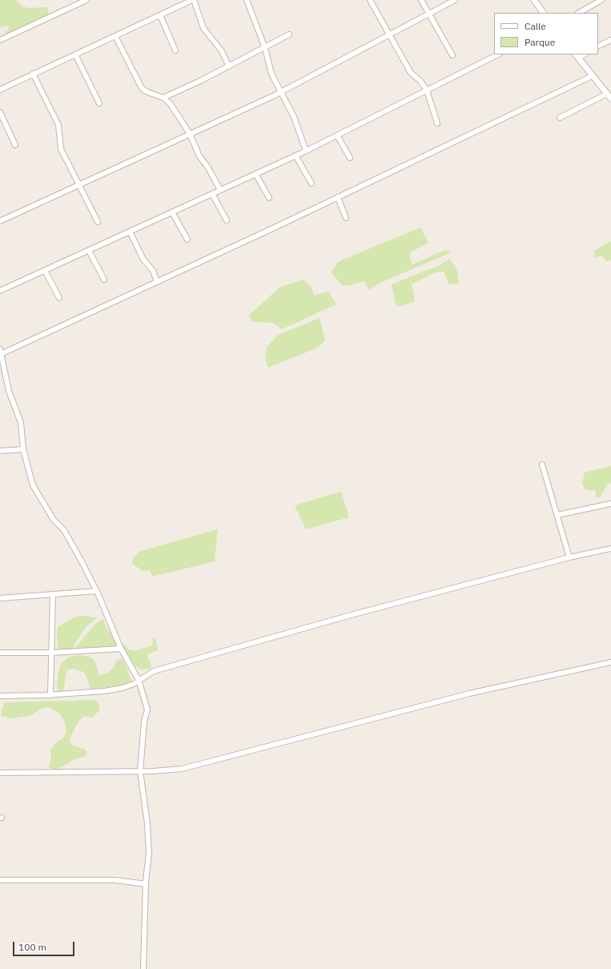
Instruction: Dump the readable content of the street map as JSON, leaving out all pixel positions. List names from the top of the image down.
{
  "legend": ["Calle", "Parque"],
  "scale_bar": "100 m"
}
